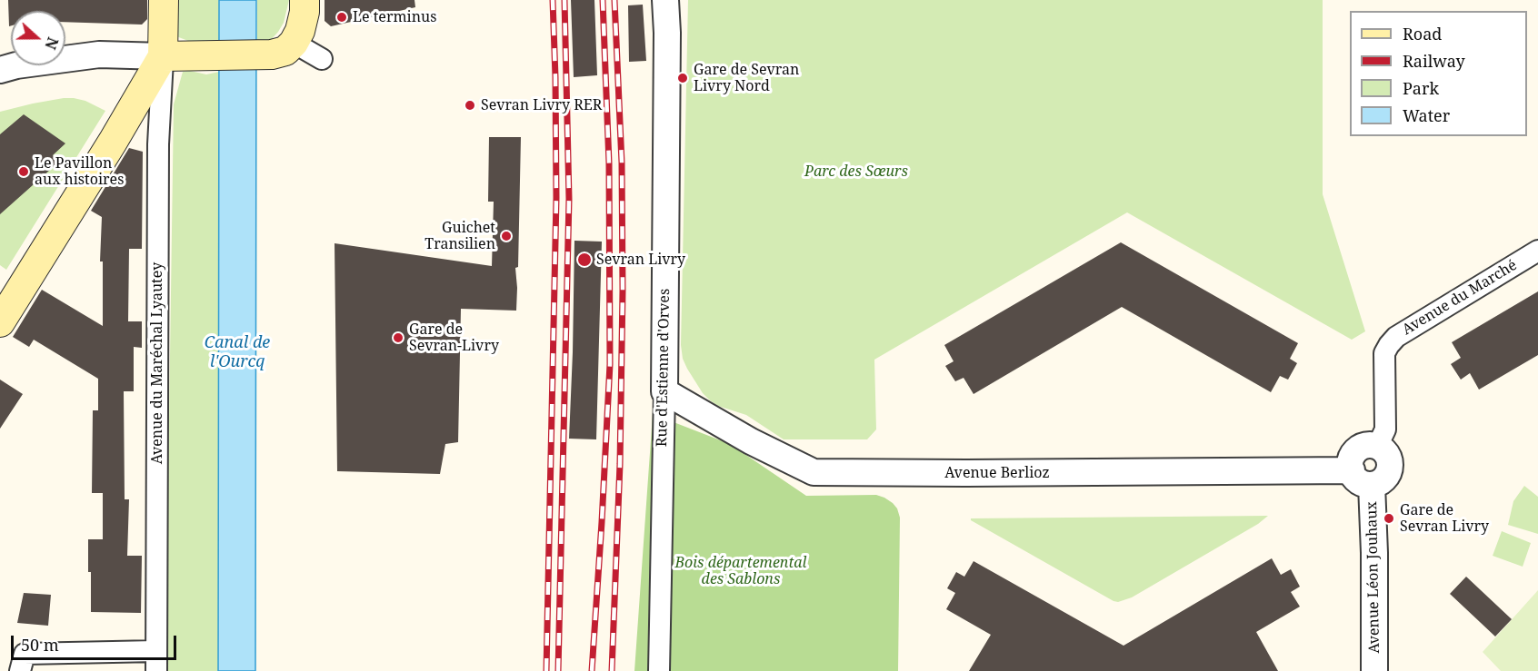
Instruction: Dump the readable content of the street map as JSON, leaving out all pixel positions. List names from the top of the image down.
{
  "streets": {
    "street": [
      "Avenue du Marché",
      "Avenue du Maréchal Lyautey",
      "Rue d'Estienne d'Orves",
      "Avenue Berlioz",
      "Avenue Léon Jouhaux"
    ]
  },
  "crossings": [
    ["Rue d'Estienne d'Orves", "Avenue Berlioz"],
    ["Avenue Berlioz", "Avenue Léon Jouhaux"]
  ],
  "water": ["Canal de l'Ourcq"],
  "parks": ["Parc des Sœurs", "Bois départemental des Sablons"],
  "places": [
    "Le terminus",
    "Gare de Sevran Livry Nord",
    "Sevran Livry RER",
    "Le Pavillon aux histoires",
    "Guichet Transilien",
    "Sevran Livry",
    "Gare de Sevran-Livry",
    "Gare de Sevran Livry"
  ],
  "legend": [
    "Road",
    "Railway",
    "Park",
    "Water"
  ],
  "scale_bar": "50 m",
  "north": "right"
}
